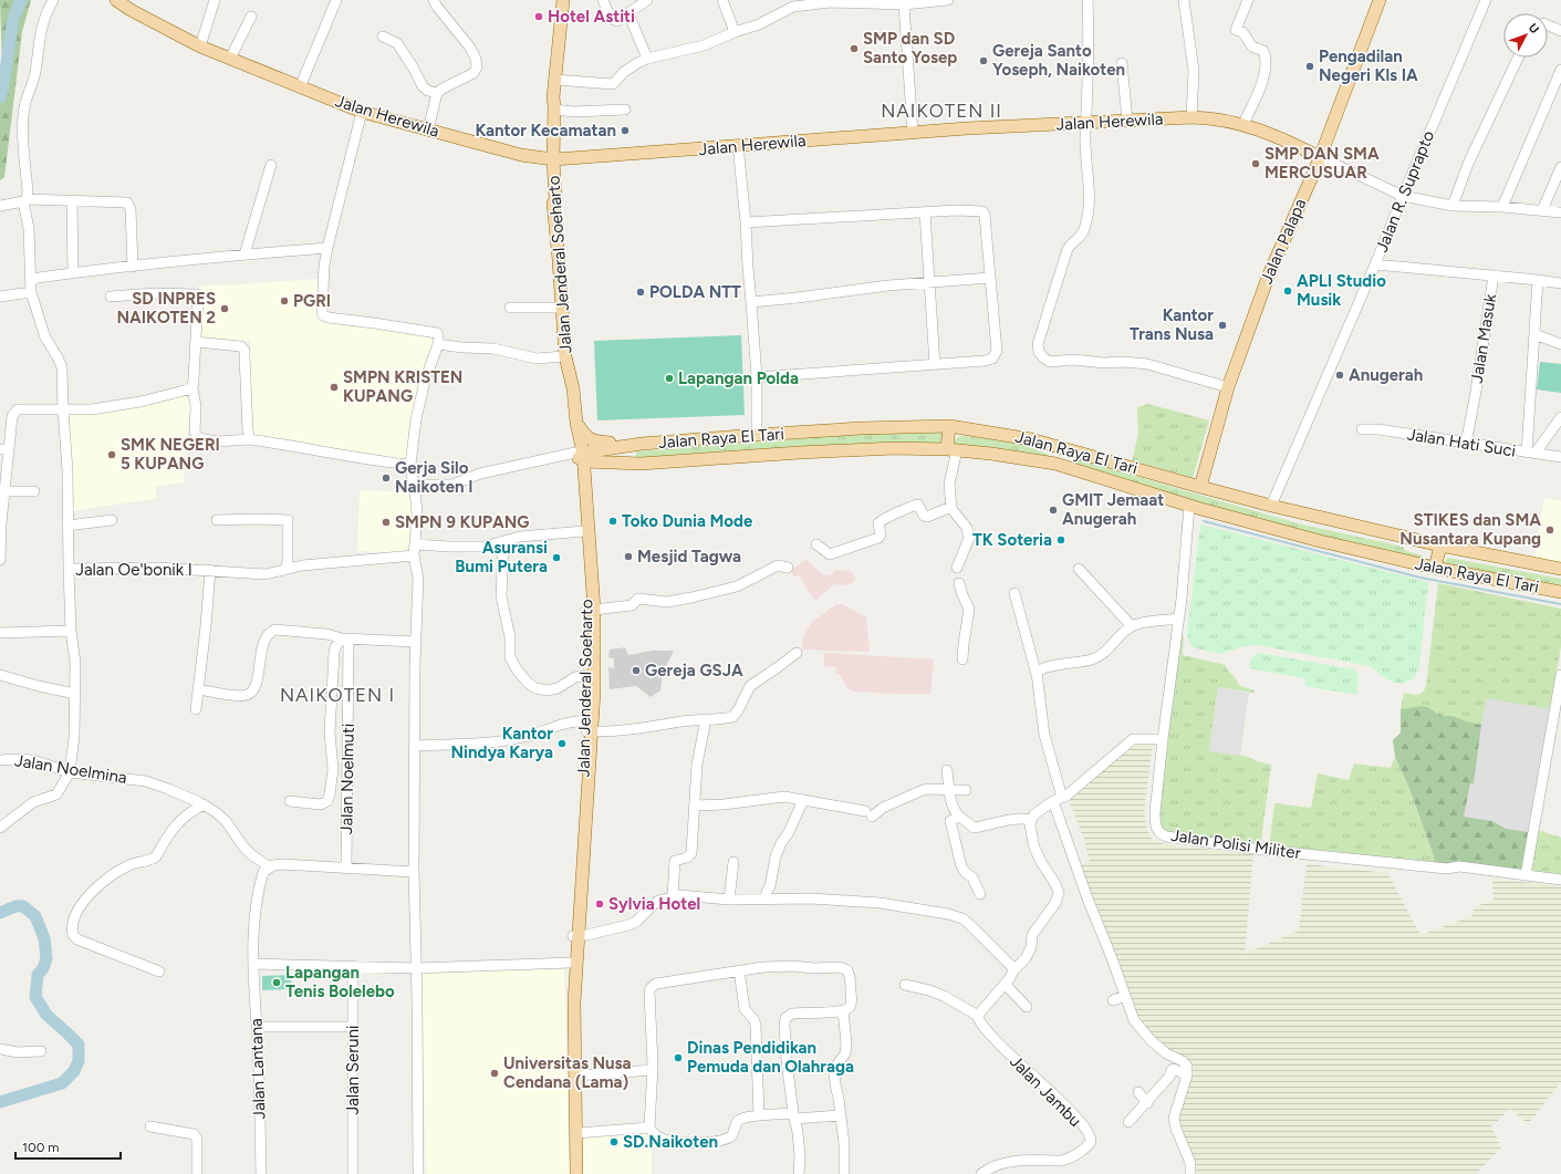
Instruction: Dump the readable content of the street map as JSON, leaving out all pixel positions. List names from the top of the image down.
{
  "streets": {
    "main road": [
      "Jalan Herewila",
      "Jalan Palapa",
      "Jalan Jenderal Soeharto",
      "Jalan Raya El Tari"
    ],
    "street": [
      "Jalan R. Suprapto",
      "Jalan Masuk",
      "Jalan Hati Suci",
      "Jalan Oe'bonik I",
      "Jalan Noelmina",
      "Jalan Noelmuti",
      "Jalan Polisi Militer",
      "Jalan Lantana",
      "Jalan Seruni",
      "Jalan Jambu"
    ]
  },
  "crossings": [
    ["Jalan Herewila", "Jalan R. Suprapto"],
    ["Jalan Herewila", "Jalan Palapa"],
    ["Jalan Herewila", "Jalan Jenderal Soeharto"],
    ["Jalan R. Suprapto", "Jalan Raya El Tari"],
    ["Jalan Palapa", "Jalan Raya El Tari"],
    ["Jalan Jenderal Soeharto", "Jalan Raya El Tari"],
    ["Jalan Masuk", "Jalan Hati Suci"],
    ["Jalan Raya El Tari", "Jalan Polisi Militer"],
    ["Jalan Oe'bonik I", "Jalan Noelmina"],
    ["Jalan Noelmina", "Jalan Lantana"]
  ],
  "districts": ["NAIKOTEN II", "NAIKOTEN I"],
  "places": [
    "Hotel Astiti",
    "SMP dan SD Santo Yosep",
    "Gereja Santo Yoseph, Naikoten",
    "Pengadilan Negeri Kls IA",
    "Kantor Kecamatan",
    "SMP DAN SMA MERCUSUAR",
    "APLI Studio Musik",
    "POLDA NTT",
    "PGRI",
    "SD INPRES NAIKOTEN 2",
    "Kantor Trans Nusa",
    "Anugerah",
    "Lapangan Polda",
    "SMPN KRISTEN KUPANG",
    "SMK NEGERI 5 KUPANG",
    "Gerja Silo Naikoten I",
    "GMIT Jemaat Anugerah",
    "Toko Dunia Mode",
    "SMPN 9 KUPANG",
    "STIKES dan SMA Nusantara Kupang",
    "TK Soteria",
    "Mesjid Tagwa",
    "Asuransi Bumi Putera",
    "Gereja GSJA",
    "Kantor Nindya Karya",
    "Sylvia Hotel",
    "Lapangan Tenis Bolelebo",
    "Dinas Pendidikan Pemuda dan Olahraga",
    "Universitas Nusa Cendana (Lama)",
    "SD.Naikoten"
  ],
  "scale_bar": "100 m",
  "north": "top right"
}
